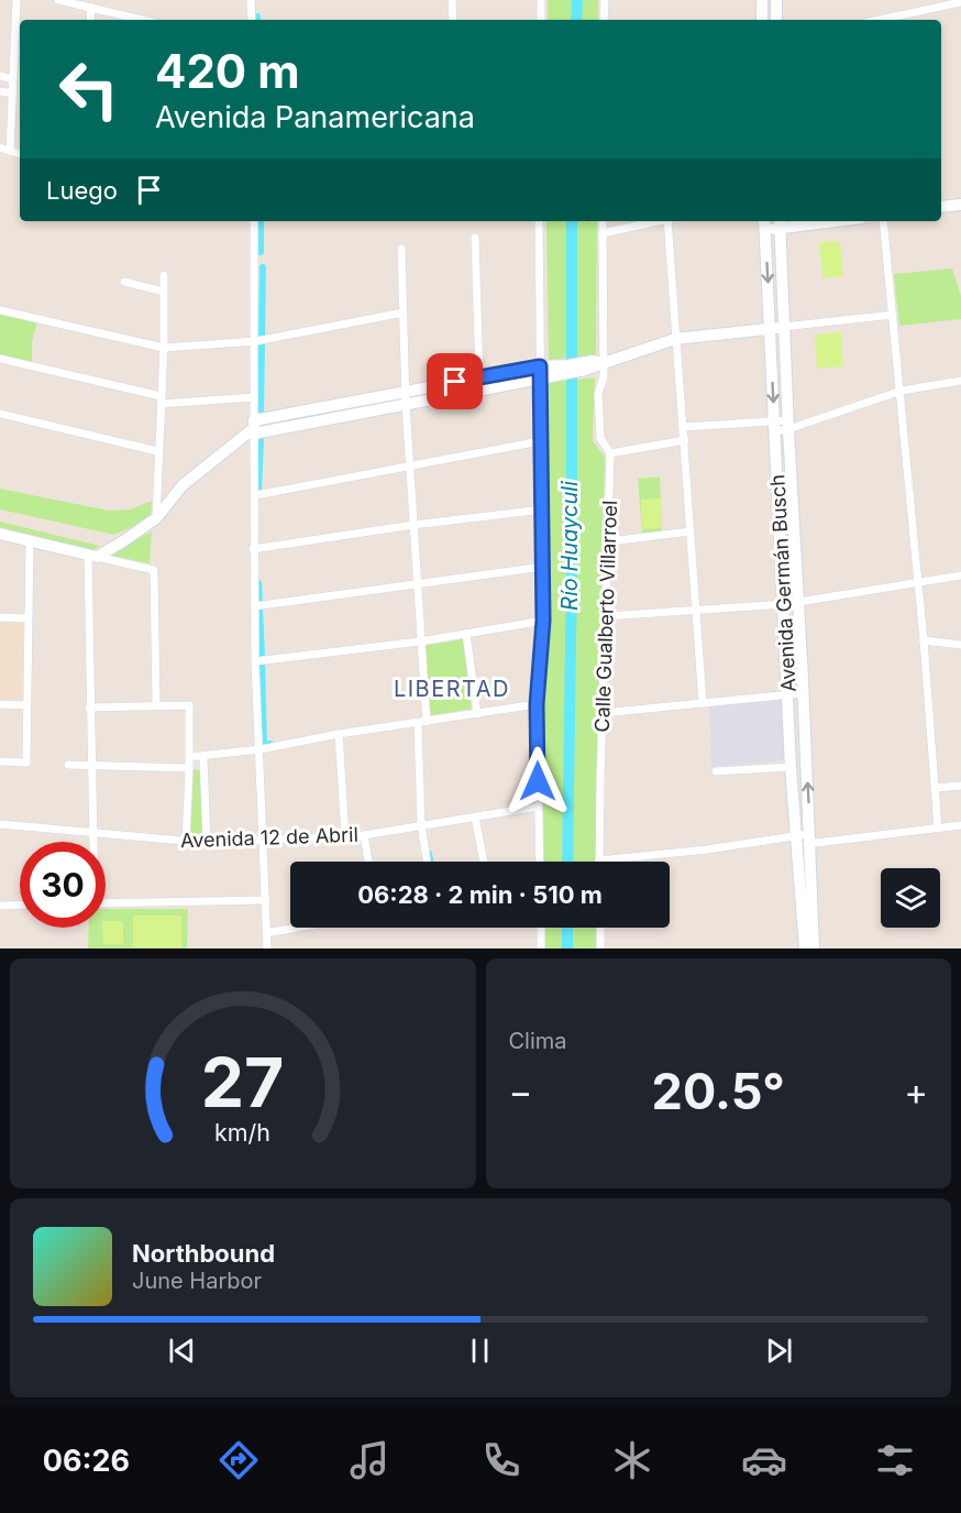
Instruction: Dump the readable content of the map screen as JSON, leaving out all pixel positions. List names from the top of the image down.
{
  "streets": {
    "main road": ["Avenida Germán Busch"],
    "street": ["Calle Gualberto Villarroel", "Avenida 12 de Abril"]
  },
  "districts": ["LIBERTAD"],
  "water": ["Río Huayculi"],
  "page": {
    "turn": ["420 m", "Avenida Panamericana"],
    "then": "Luego",
    "limit": "30",
    "trip": "06:28 · 2 min · 510 m",
    "tile": "Clima",
    "heat": ["−", "20.5°", "+"],
    "song": ["Northbound", "June Harbor"],
    "tabs": "06:26",
    "gauge": ["27", "km/h"]
  }
}
